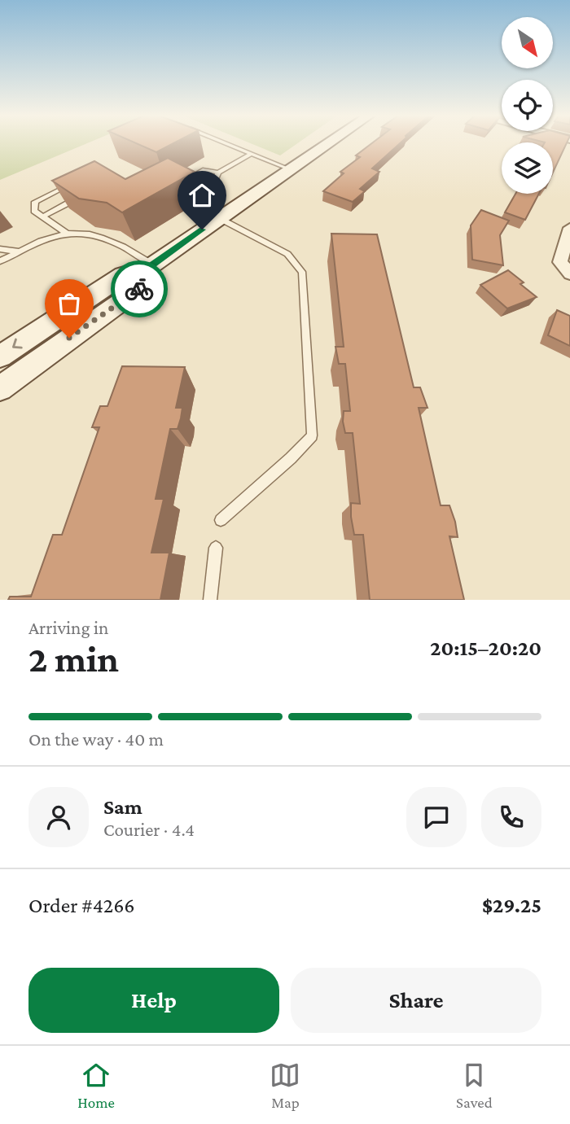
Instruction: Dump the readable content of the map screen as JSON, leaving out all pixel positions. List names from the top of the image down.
{
  "north": "bottom right",
  "page": {
    "heading": ["2 min", "Arriving in", "20:15–20:20"],
    "panel": [
      "Sam",
      "Courier · 4.4",
      "Order #4266",
      "$29.25"
    ],
    "bar": "On the way · 40 m",
    "buttons": ["Help", "Share"],
    "tabs": ["Home", "Map", "Saved"]
  }
}
